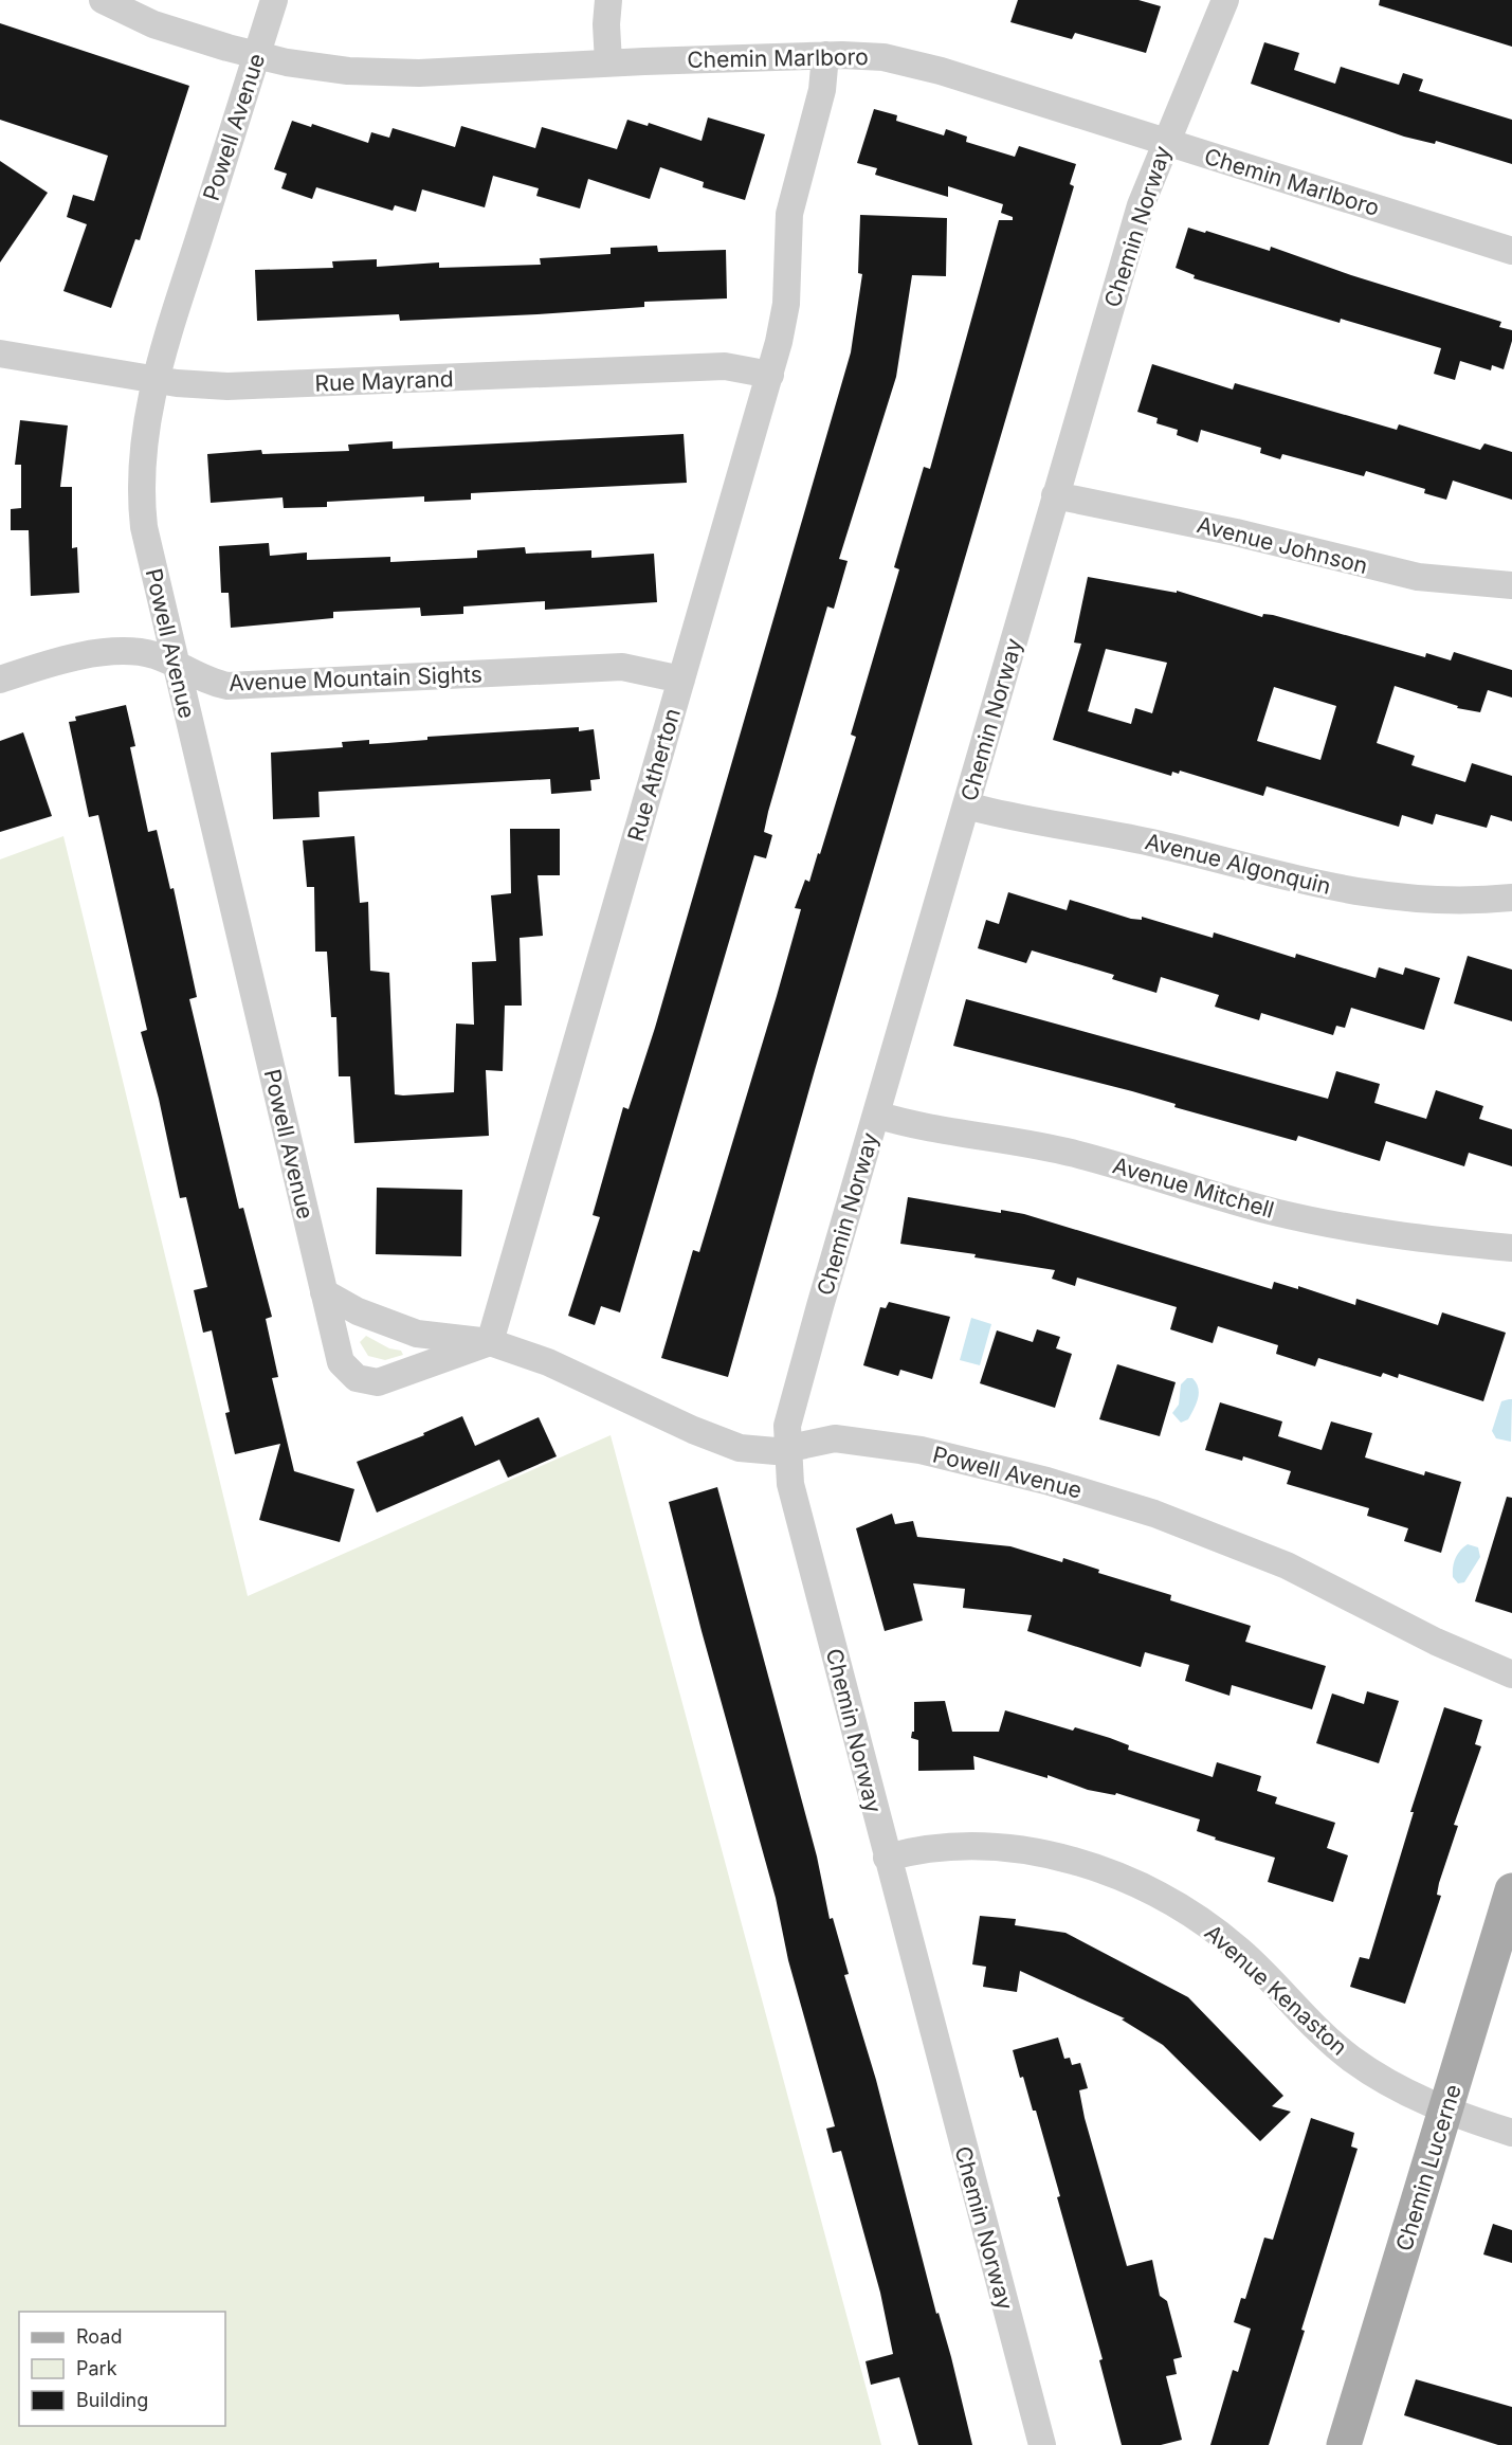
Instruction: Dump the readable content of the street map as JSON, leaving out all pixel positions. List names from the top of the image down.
{
  "streets": {
    "main road": ["Chemin Lucerne"],
    "street": [
      "Chemin Marlboro",
      "Powell Avenue",
      "Chemin Norway",
      "Rue Mayrand",
      "Avenue Johnson",
      "Avenue Mountain Sights",
      "Rue Atherton",
      "Avenue Algonquin",
      "Avenue Mitchell",
      "Avenue Kenaston"
    ]
  },
  "crossings": [
    ["Chemin Marlboro", "Powell Avenue"],
    ["Chemin Marlboro", "Chemin Norway"],
    ["Chemin Marlboro", "Rue Atherton"],
    ["Powell Avenue", "Chemin Norway"],
    ["Powell Avenue", "Rue Mayrand"],
    ["Powell Avenue", "Avenue Mountain Sights"],
    ["Powell Avenue", "Rue Atherton"],
    ["Chemin Norway", "Avenue Johnson"],
    ["Chemin Norway", "Avenue Algonquin"],
    ["Chemin Norway", "Avenue Mitchell"],
    ["Chemin Norway", "Avenue Kenaston"],
    ["Rue Mayrand", "Rue Atherton"],
    ["Avenue Mountain Sights", "Rue Atherton"],
    ["Avenue Kenaston", "Chemin Lucerne"]
  ],
  "legend": ["Road", "Park", "Building"]
}
